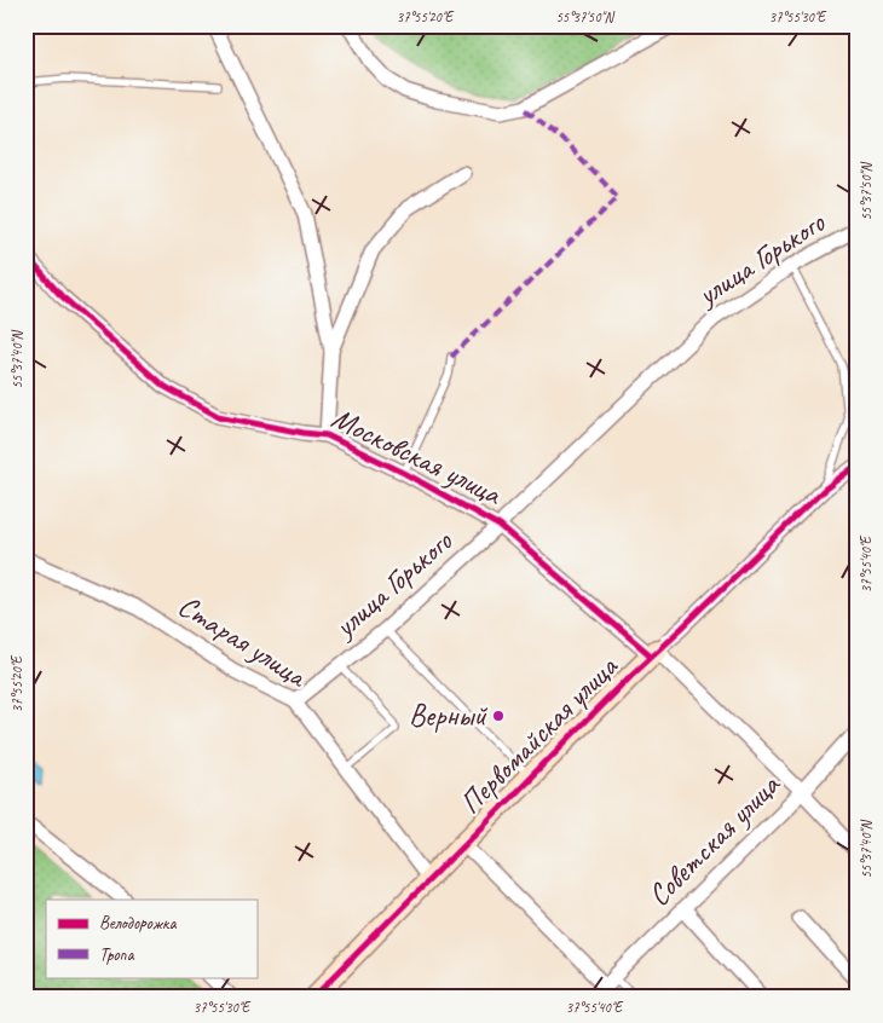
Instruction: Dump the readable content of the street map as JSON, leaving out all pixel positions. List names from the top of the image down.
{
  "streets": {
    "street": [
      "улица Горького",
      "Московская улица",
      "Старая улица",
      "Первомайская улица",
      "Советская улица"
    ]
  },
  "crossings": [
    ["улица Горького", "Московская улица"],
    ["улица Горького", "Старая улица"],
    ["Московская улица", "Первомайская улица"],
    ["Московская улица", "Советская улица"],
    ["Старая улица", "Первомайская улица"]
  ],
  "places": ["Верный"],
  "legend": ["Велодорожка", "Тропа"],
  "coordinates": [
    "37°55'20\"E",
    "55°37'50\"N",
    "37°55'30\"E",
    "55°37'40\"N",
    "37°55'40\"E"
  ]
}
